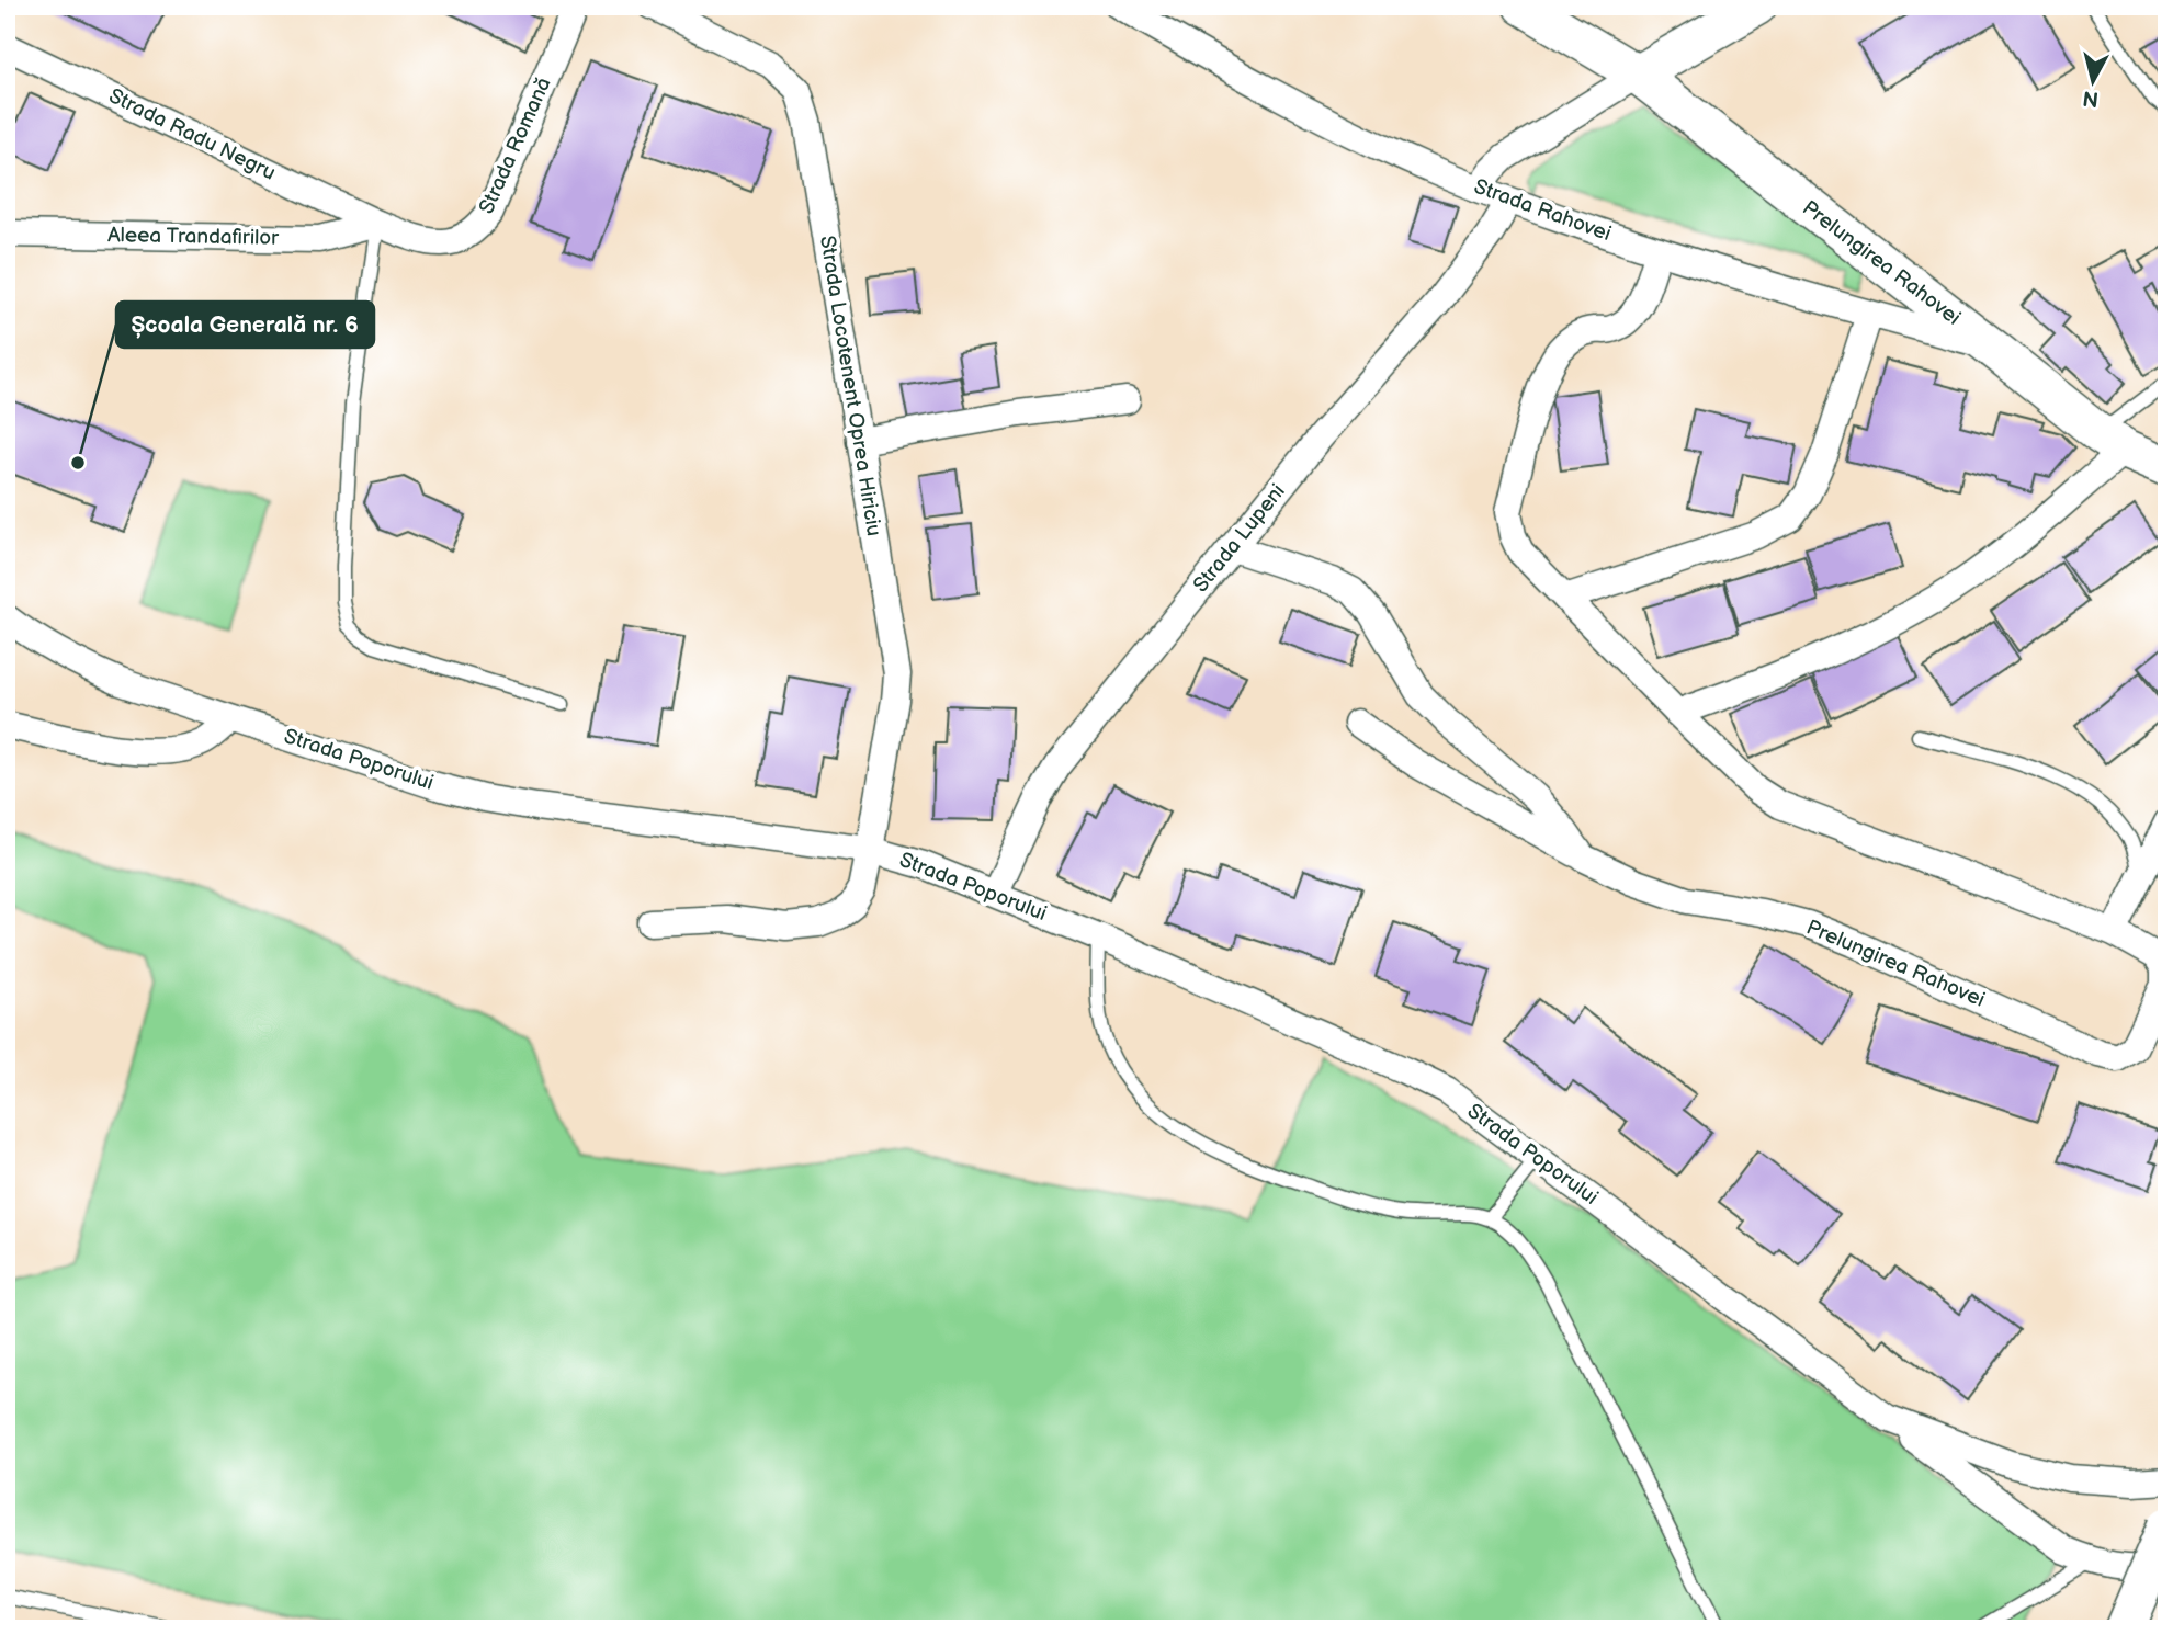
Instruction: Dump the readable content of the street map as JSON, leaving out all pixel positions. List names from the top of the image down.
{
  "streets": {
    "main road": ["Prelungirea Rahovei"],
    "street": [
      "Strada Radu Negru",
      "Strada Romană",
      "Strada Rahovei",
      "Aleea Trandafirilor",
      "Strada Locotenent Oprea Hiriciu",
      "Strada Lupeni",
      "Strada Poporului"
    ]
  },
  "crossings": [
    ["Strada Radu Negru", "Strada Romană"],
    ["Strada Radu Negru", "Aleea Trandafirilor"],
    ["Strada Romană", "Aleea Trandafirilor"],
    ["Strada Rahovei", "Prelungirea Rahovei"],
    ["Strada Rahovei", "Strada Lupeni"],
    ["Prelungirea Rahovei", "Strada Lupeni"],
    ["Strada Locotenent Oprea Hiriciu", "Strada Poporului"],
    ["Strada Lupeni", "Strada Poporului"]
  ],
  "places": ["Școala Generală nr. 6"],
  "north": "bottom"
}
